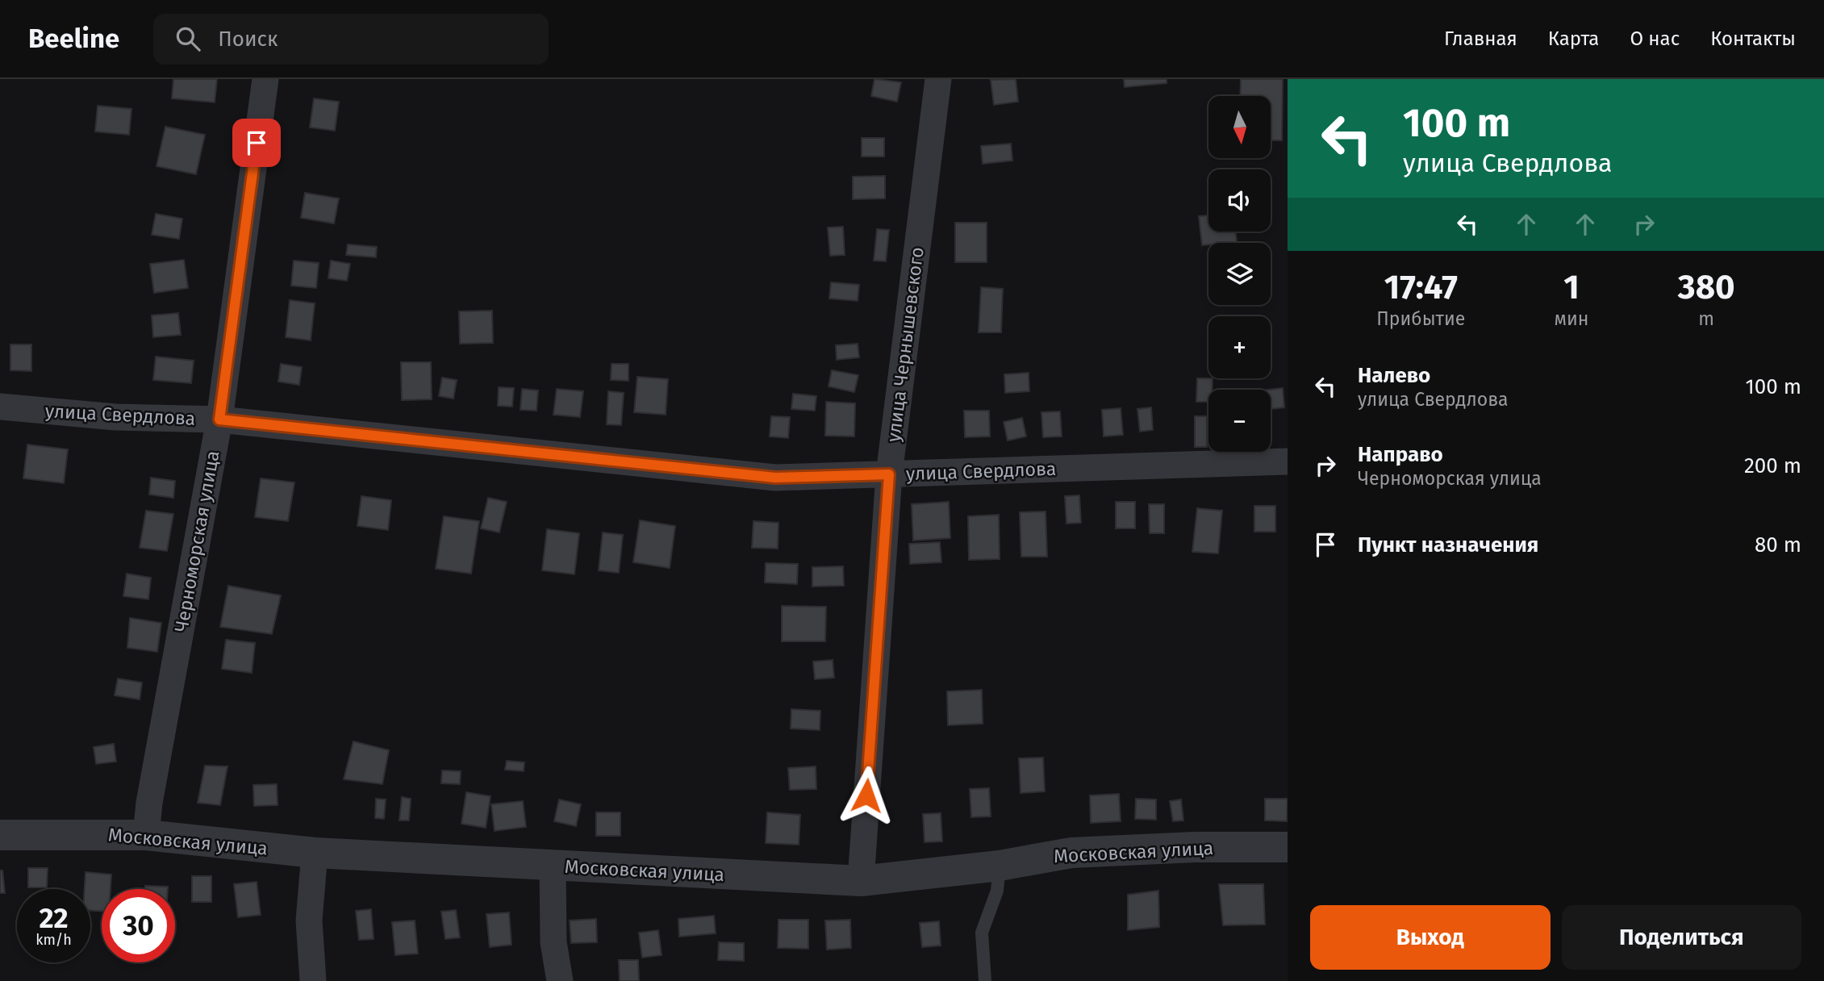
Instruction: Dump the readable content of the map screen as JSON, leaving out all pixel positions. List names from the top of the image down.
{
  "streets": {
    "street": [
      "улица Чернышевского",
      "улица Свердлова",
      "Черноморская улица",
      "Московская улица"
    ]
  },
  "crossings": [
    ["улица Чернышевского", "улица Свердлова"],
    ["улица Чернышевского", "Московская улица"],
    ["улица Свердлова", "Черноморская улица"],
    ["Черноморская улица", "Московская улица"]
  ],
  "north": "bottom",
  "page": {
    "header": "Beeline",
    "search": "Поиск",
    "nav": [
      "Главная",
      "Карта",
      "О нас",
      "Контакты"
    ],
    "turn": ["100 m", "улица Свердлова"],
    "map_buttons": ["+", "−"],
    "eta": [
      "17:47",
      "Прибытие",
      "1",
      "мин",
      "380",
      "m"
    ],
    "list": [
      {
        "name": "Налево",
        "note": "улица Свердлова",
        "value": "100 m"
      },
      {
        "name": "Направо",
        "note": "Черноморская улица",
        "value": "200 m"
      },
      {
        "name": "Пункт назначения",
        "value": "80 m"
      }
    ],
    "speed": "22 km/h",
    "limit": "30",
    "buttons": ["Выход", "Поделиться"]
  }
}
